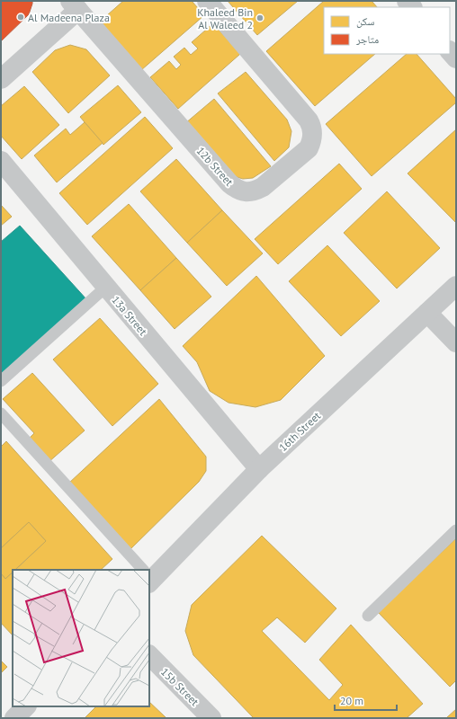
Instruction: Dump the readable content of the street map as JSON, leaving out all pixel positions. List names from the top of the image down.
{
  "streets": {
    "street": [
      "12b Street",
      "13a Street",
      "16th Street",
      "15b Street"
    ]
  },
  "crossings": [
    ["13a Street", "16th Street"]
  ],
  "places": ["Al Madeena Plaza", "Khaleed Bin Al Waleed 2"],
  "legend": ["سكن", "متاجر"],
  "scale_bar": "20 m"
}
